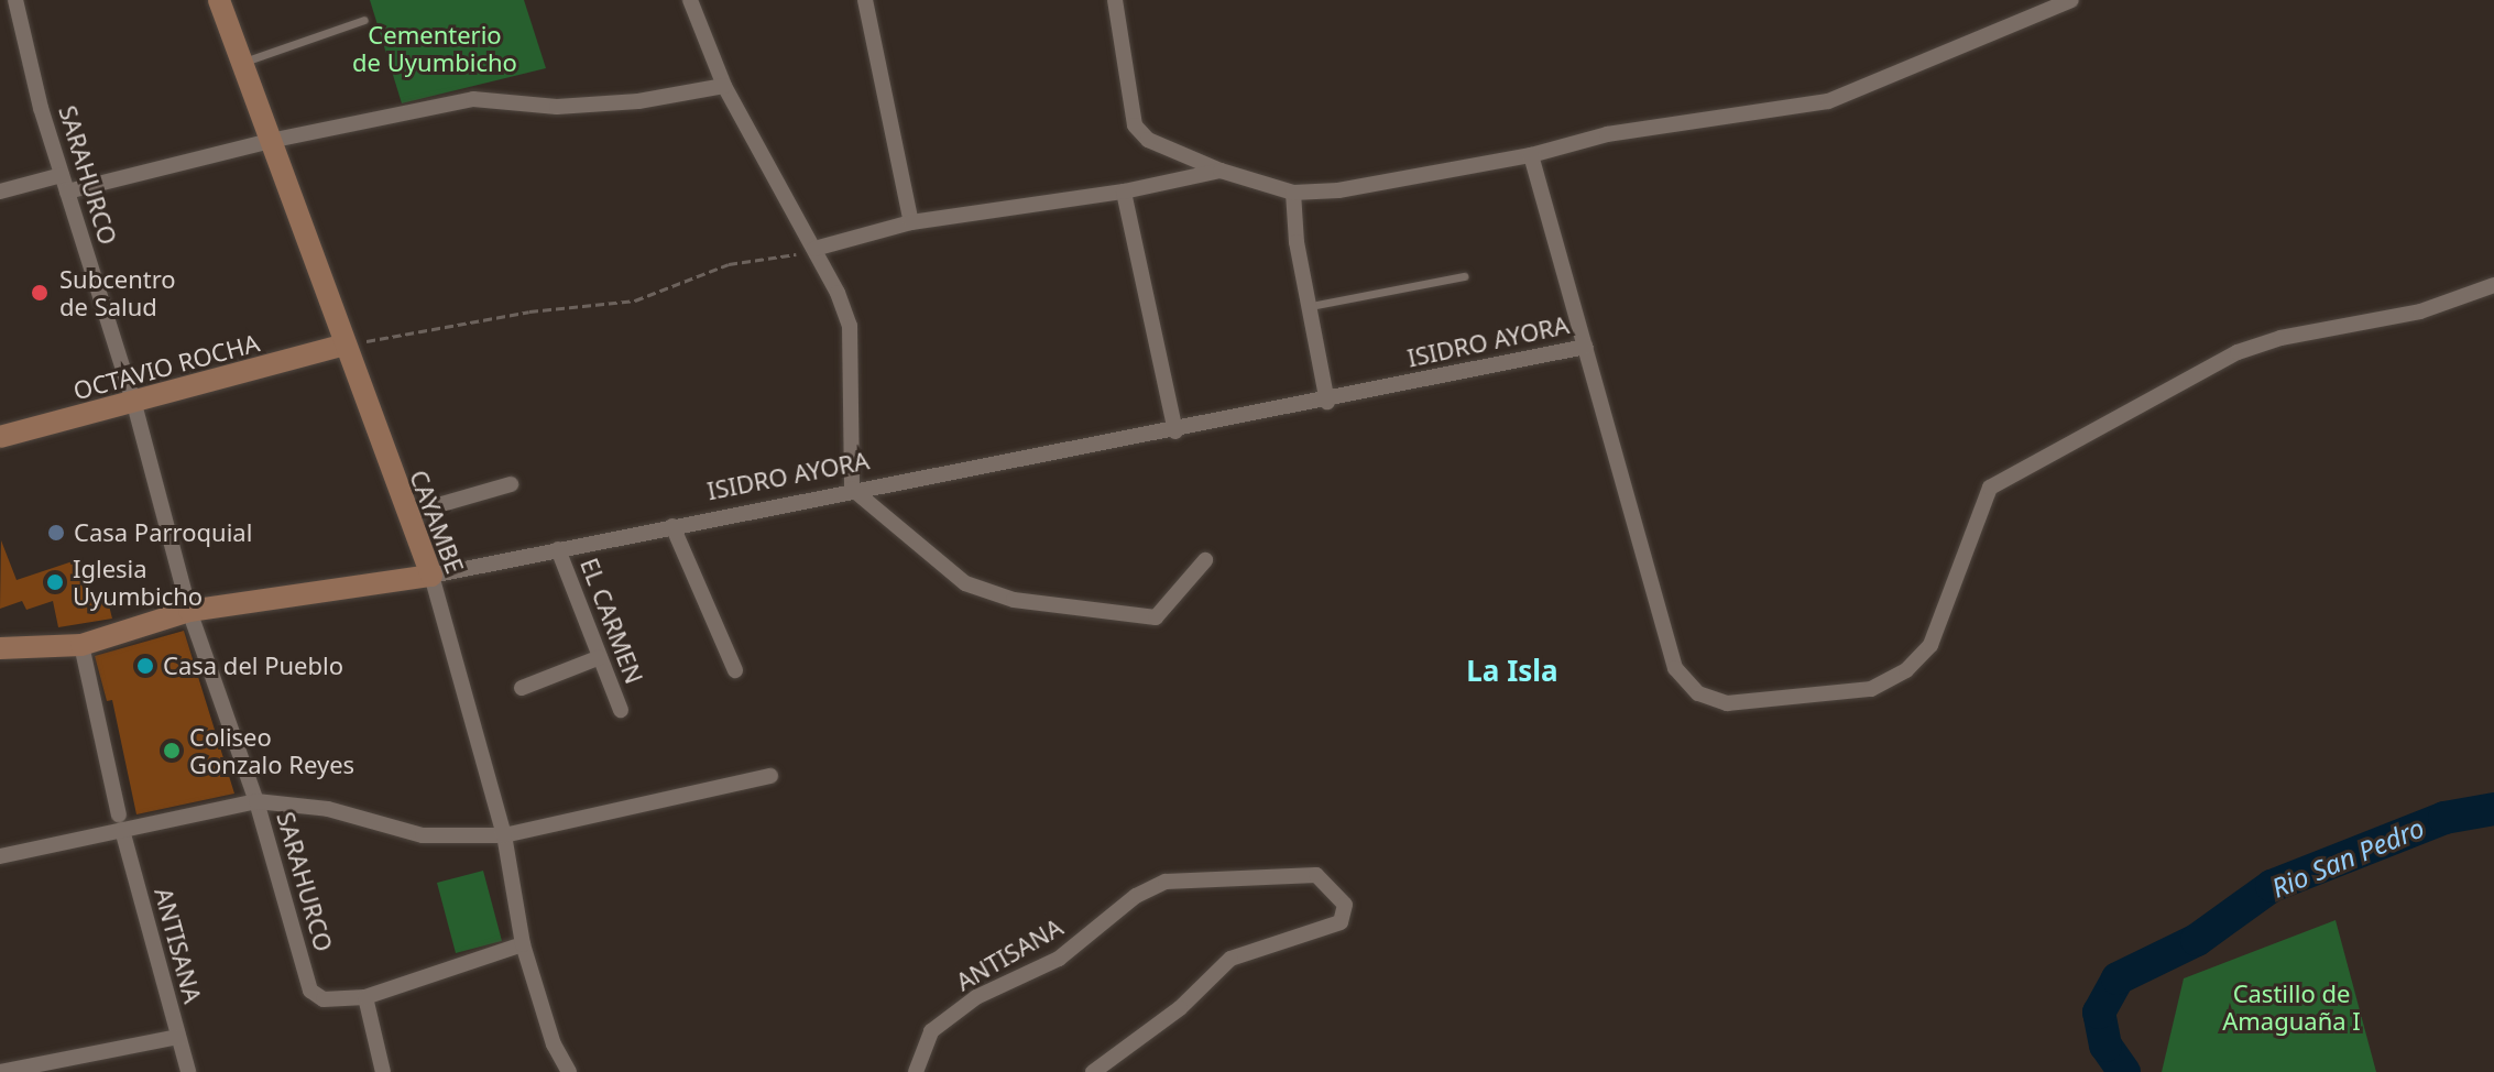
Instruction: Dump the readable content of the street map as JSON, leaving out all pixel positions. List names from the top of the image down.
{
  "streets": {
    "street": [
      "SARAHURCO",
      "ISIDRO AYORA",
      "OCTAVIO ROCHA",
      "CAYAMBE",
      "EL CARMEN",
      "ANTISANA"
    ]
  },
  "crossings": [
    ["SARAHURCO", "ISIDRO AYORA"],
    ["SARAHURCO", "OCTAVIO ROCHA"],
    ["SARAHURCO", "CAYAMBE"],
    ["ISIDRO AYORA", "CAYAMBE"],
    ["ISIDRO AYORA", "EL CARMEN"],
    ["ISIDRO AYORA", "ANTISANA"],
    ["OCTAVIO ROCHA", "CAYAMBE"]
  ],
  "districts": ["La Isla"],
  "water": ["Rio San Pedro"],
  "parks": ["Cementerio de Uyumbicho", "Castillo de Amaguaña I"],
  "places": [
    "Subcentro de Salud",
    "Casa Parroquial",
    "Iglesia Uyumbicho",
    "Casa del Pueblo",
    "Coliseo Gonzalo Reyes"
  ]
}
